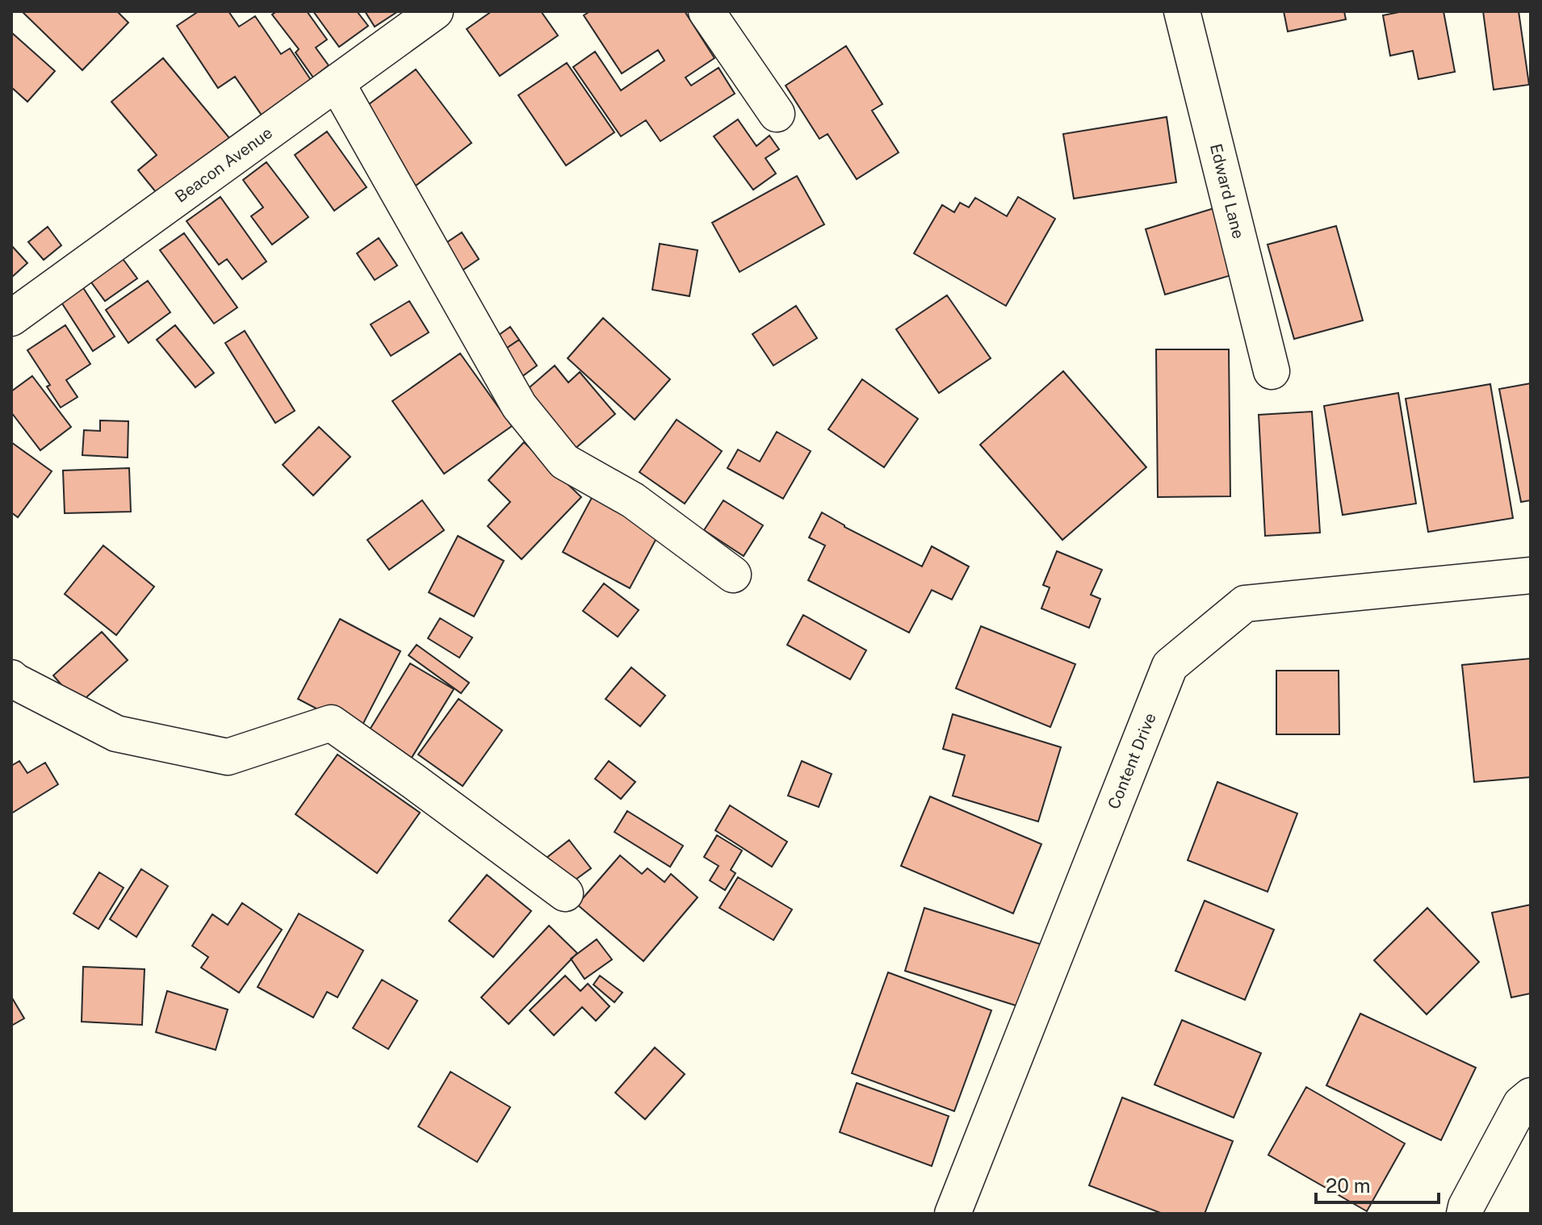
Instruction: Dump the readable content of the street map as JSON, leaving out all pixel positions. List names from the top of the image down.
{
  "streets": {
    "street": ["Beacon Avenue", "Edward Lane", "Content Drive"]
  },
  "scale_bar": "20 m"
}
